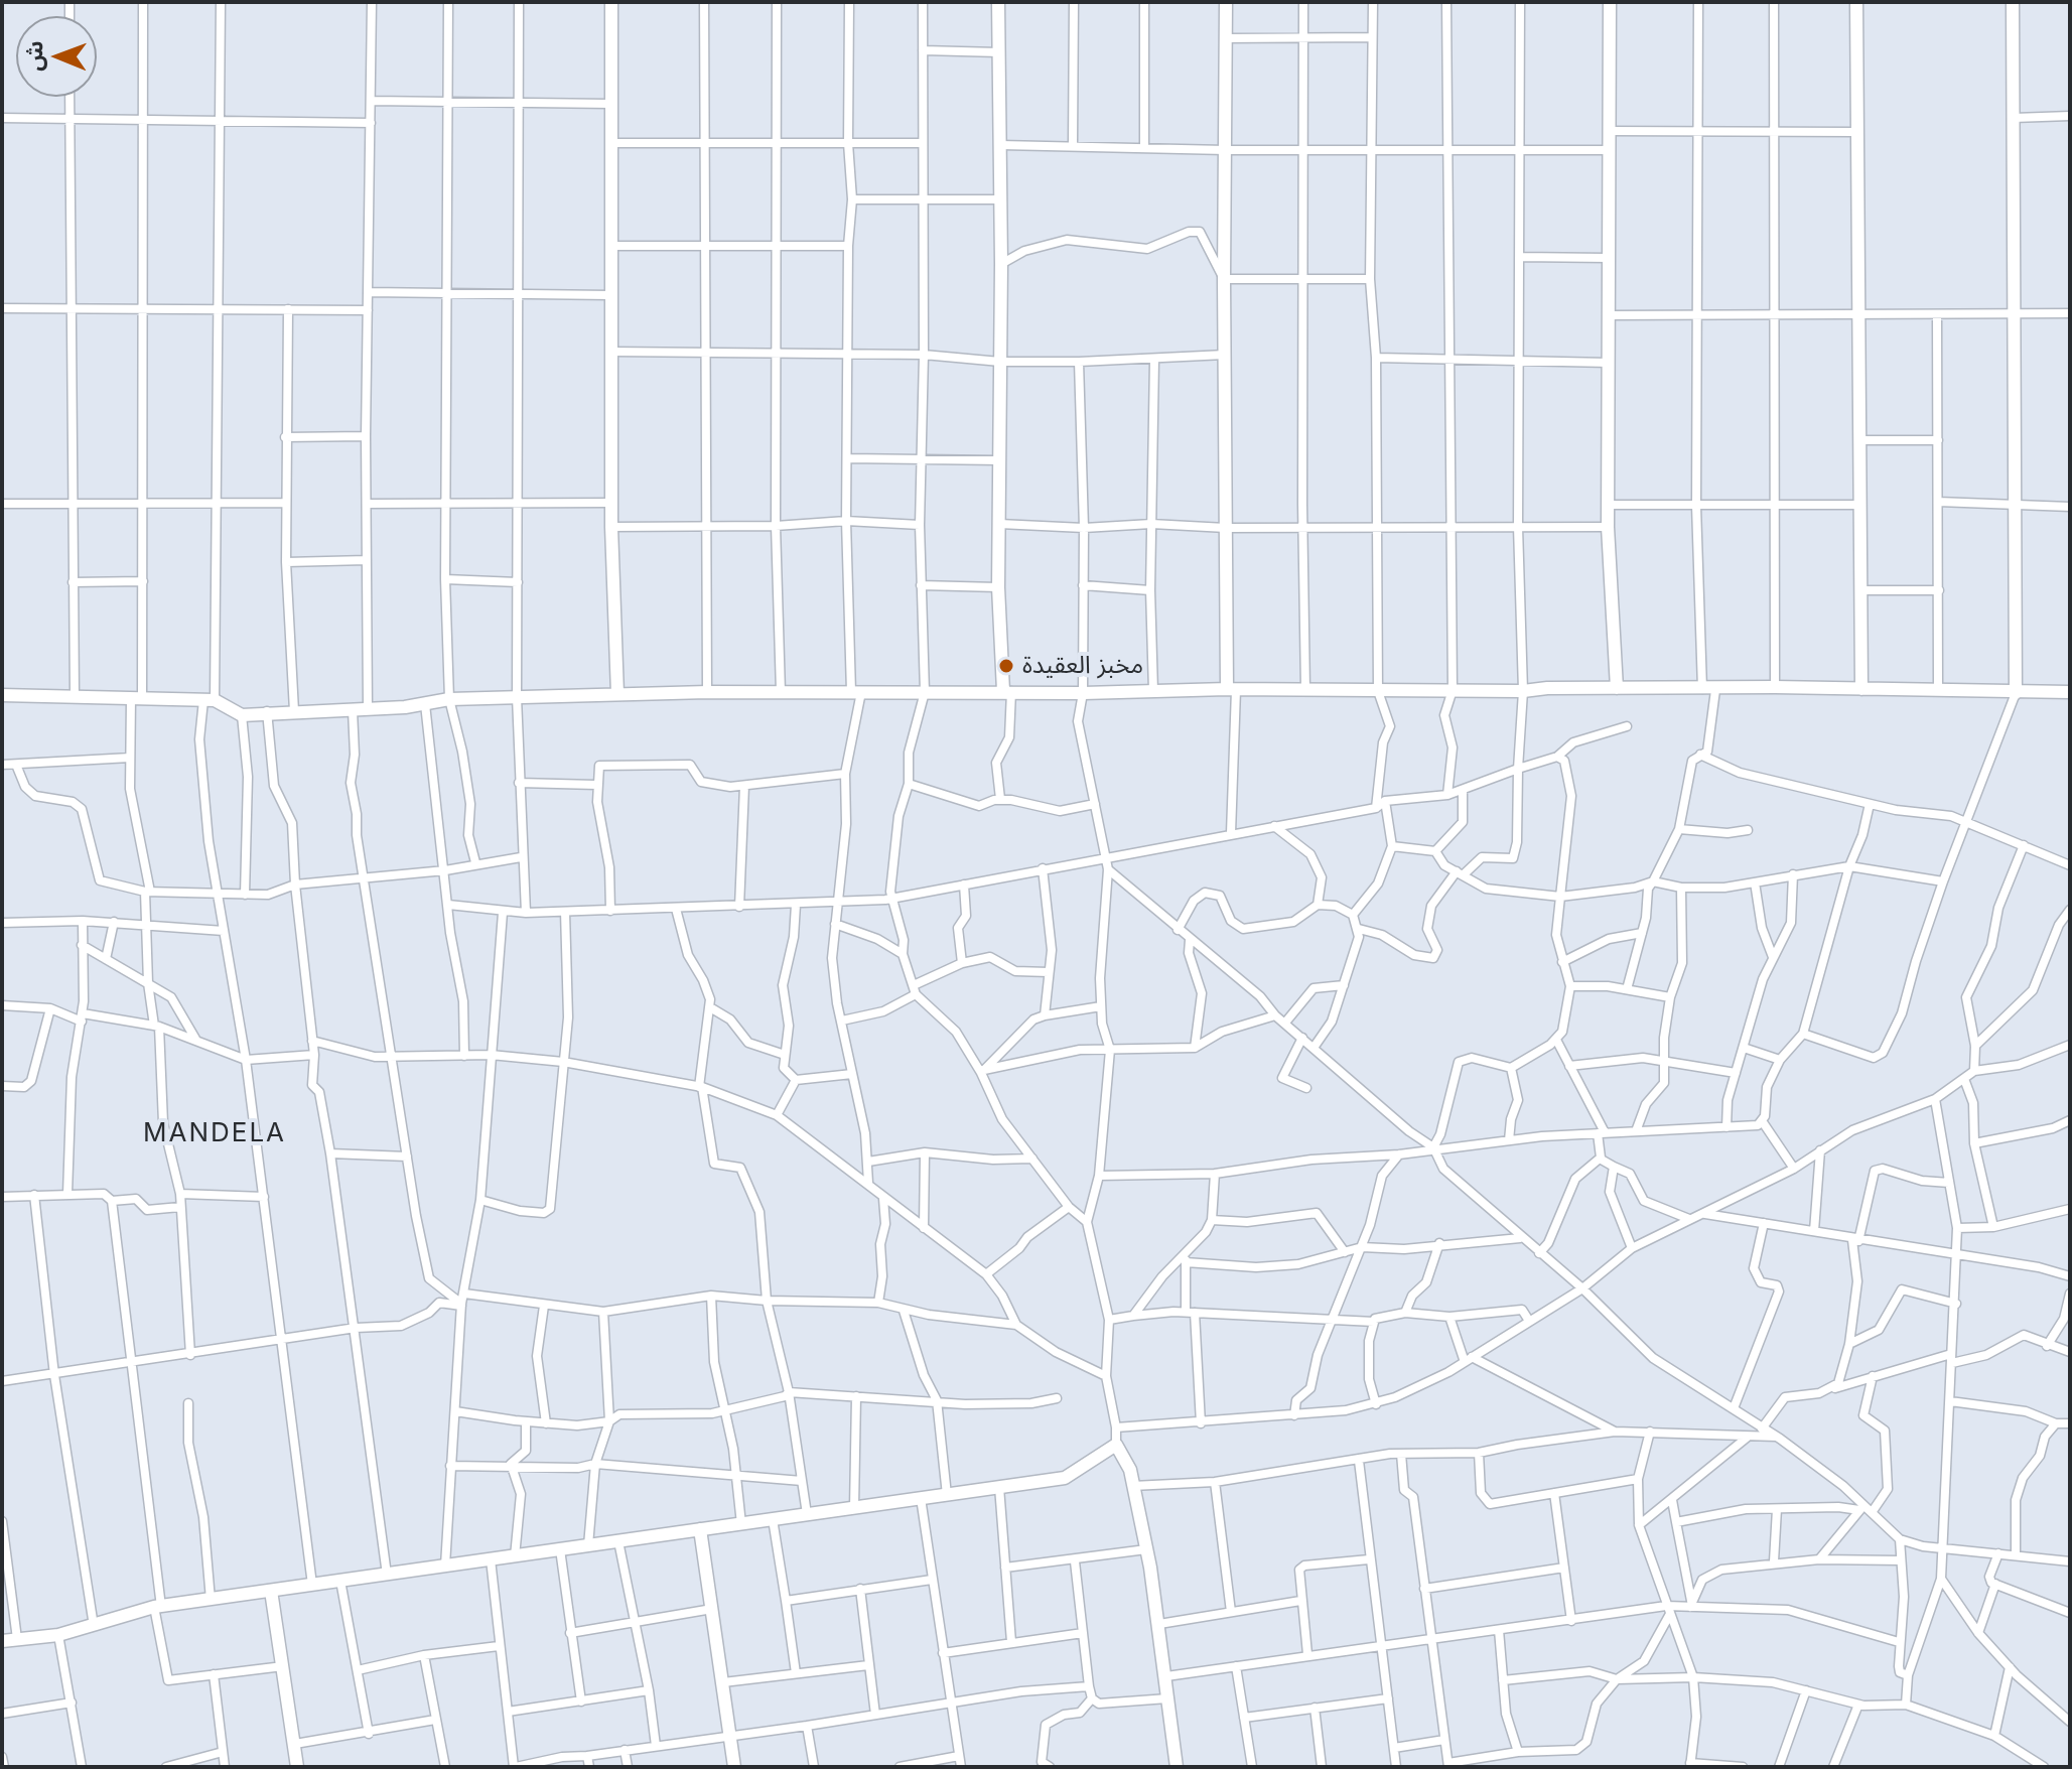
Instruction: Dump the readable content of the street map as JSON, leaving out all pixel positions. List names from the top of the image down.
{
  "districts": ["MANDELA"],
  "places": ["مخبز العقيدة"],
  "north": "left"
}
